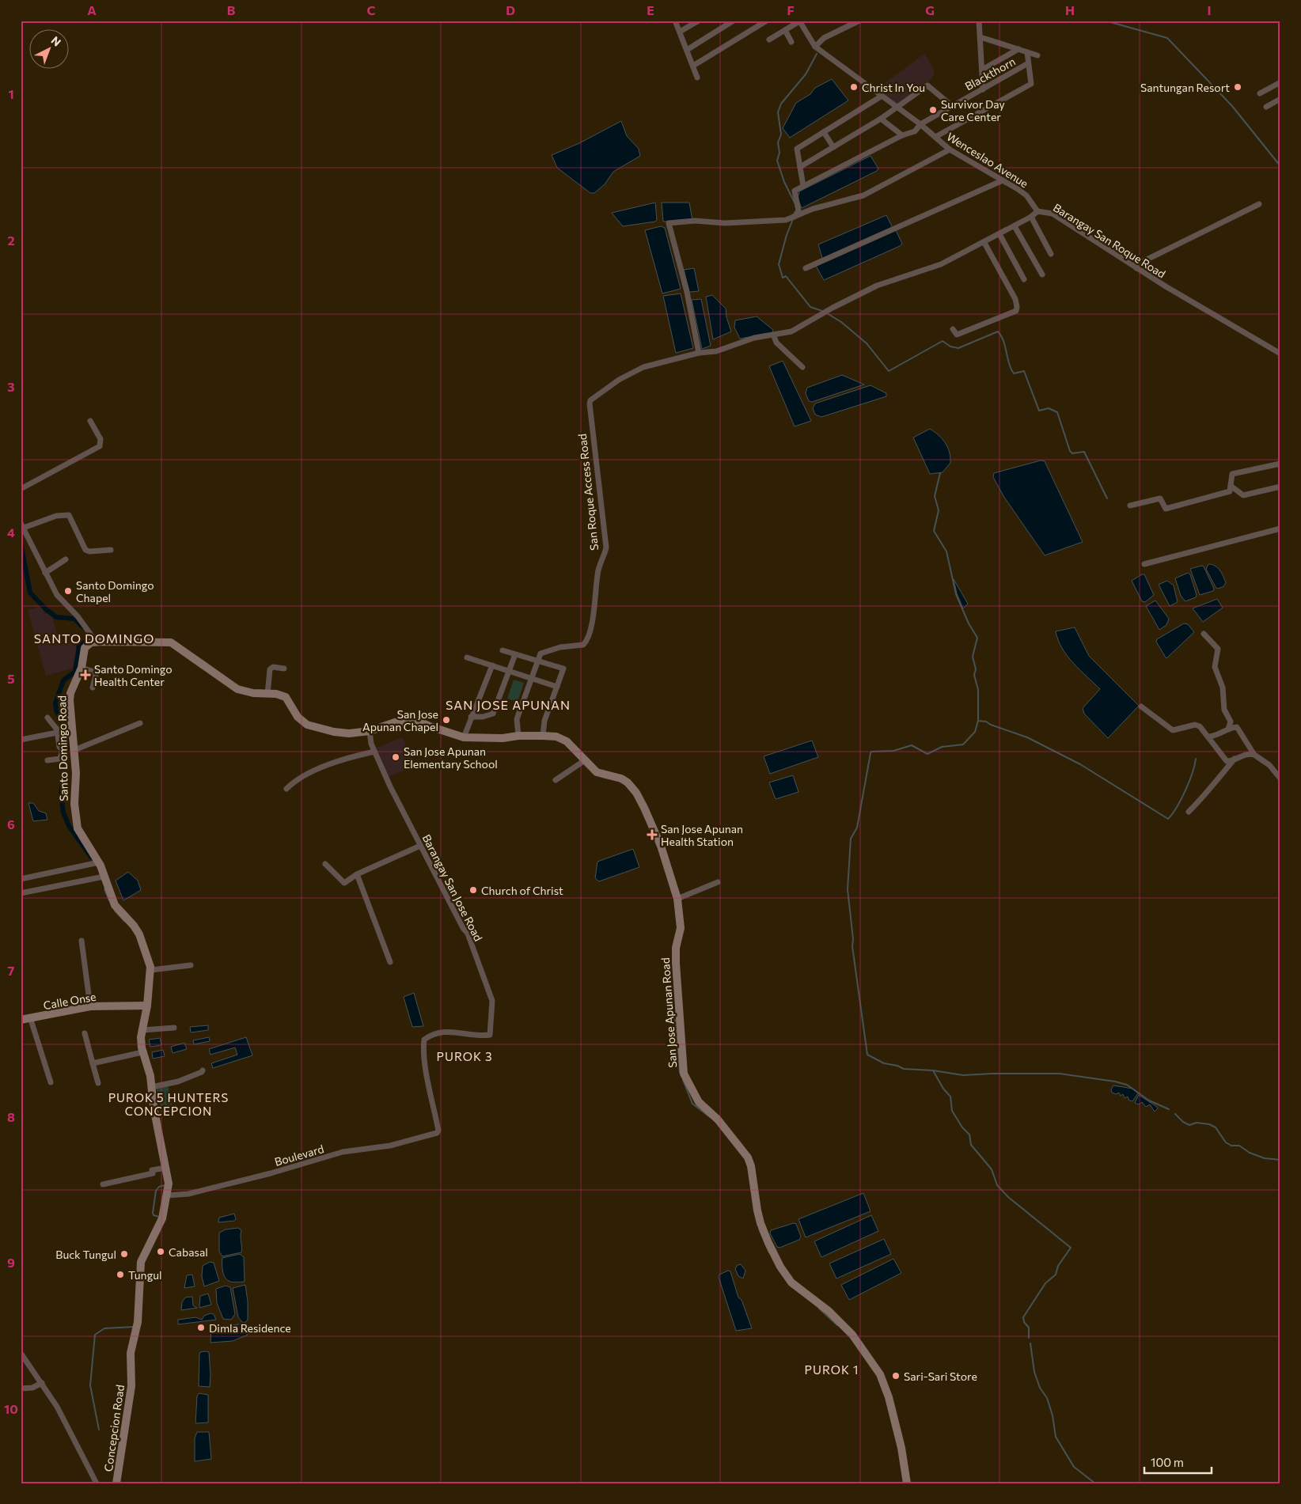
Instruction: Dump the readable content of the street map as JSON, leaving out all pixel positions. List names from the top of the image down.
{
  "streets": {
    "street": [
      "Blackthorn",
      "Wenceslao Avenue",
      "Barangay San Roque Road",
      "San Roque Access Road",
      "Santo Domingo Road",
      "Barangay San Jose Road",
      "Calle Onse",
      "San Jose Apunan Road",
      "Boulevard",
      "Concepcion Road"
    ]
  },
  "crossings": [
    ["Blackthorn", "Wenceslao Avenue"],
    ["Wenceslao Avenue", "Barangay San Roque Road"],
    ["Barangay San Roque Road", "San Roque Access Road"],
    ["San Roque Access Road", "San Jose Apunan Road"],
    ["Santo Domingo Road", "Calle Onse"],
    ["Santo Domingo Road", "Concepcion Road"],
    ["Barangay San Jose Road", "San Jose Apunan Road"],
    ["Barangay San Jose Road", "Boulevard"],
    ["Boulevard", "Concepcion Road"]
  ],
  "districts": [
    "SANTO DOMINGO",
    "SAN JOSE APUNAN",
    "PUROK 3",
    "PUROK 5 HUNTERS CONCEPCION",
    "PUROK 1"
  ],
  "places": {
    "other": [
      "Christ In You",
      "Santungan Resort",
      "Survivor Day Care Center",
      "Santo Domingo Chapel",
      "San Jose Apunan Chapel",
      "San Jose Apunan Elementary School",
      "Church of Christ",
      "Cabasal",
      "Buck Tungul",
      "Tungul",
      "Dimla Residence",
      "Sari-Sari Store"
    ],
    "health": ["Santo Domingo Health Center", "San Jose Apunan Health Station"]
  },
  "scale_bar": "100 m",
  "north": "top right",
  "grid": {
    "columns": [
      "A",
      "B",
      "C",
      "D",
      "E",
      "F",
      "G",
      "H",
      "I"
    ],
    "rows": [
      "1",
      "2",
      "3",
      "4",
      "5",
      "6",
      "7",
      "8",
      "9",
      "10"
    ]
  }
}
